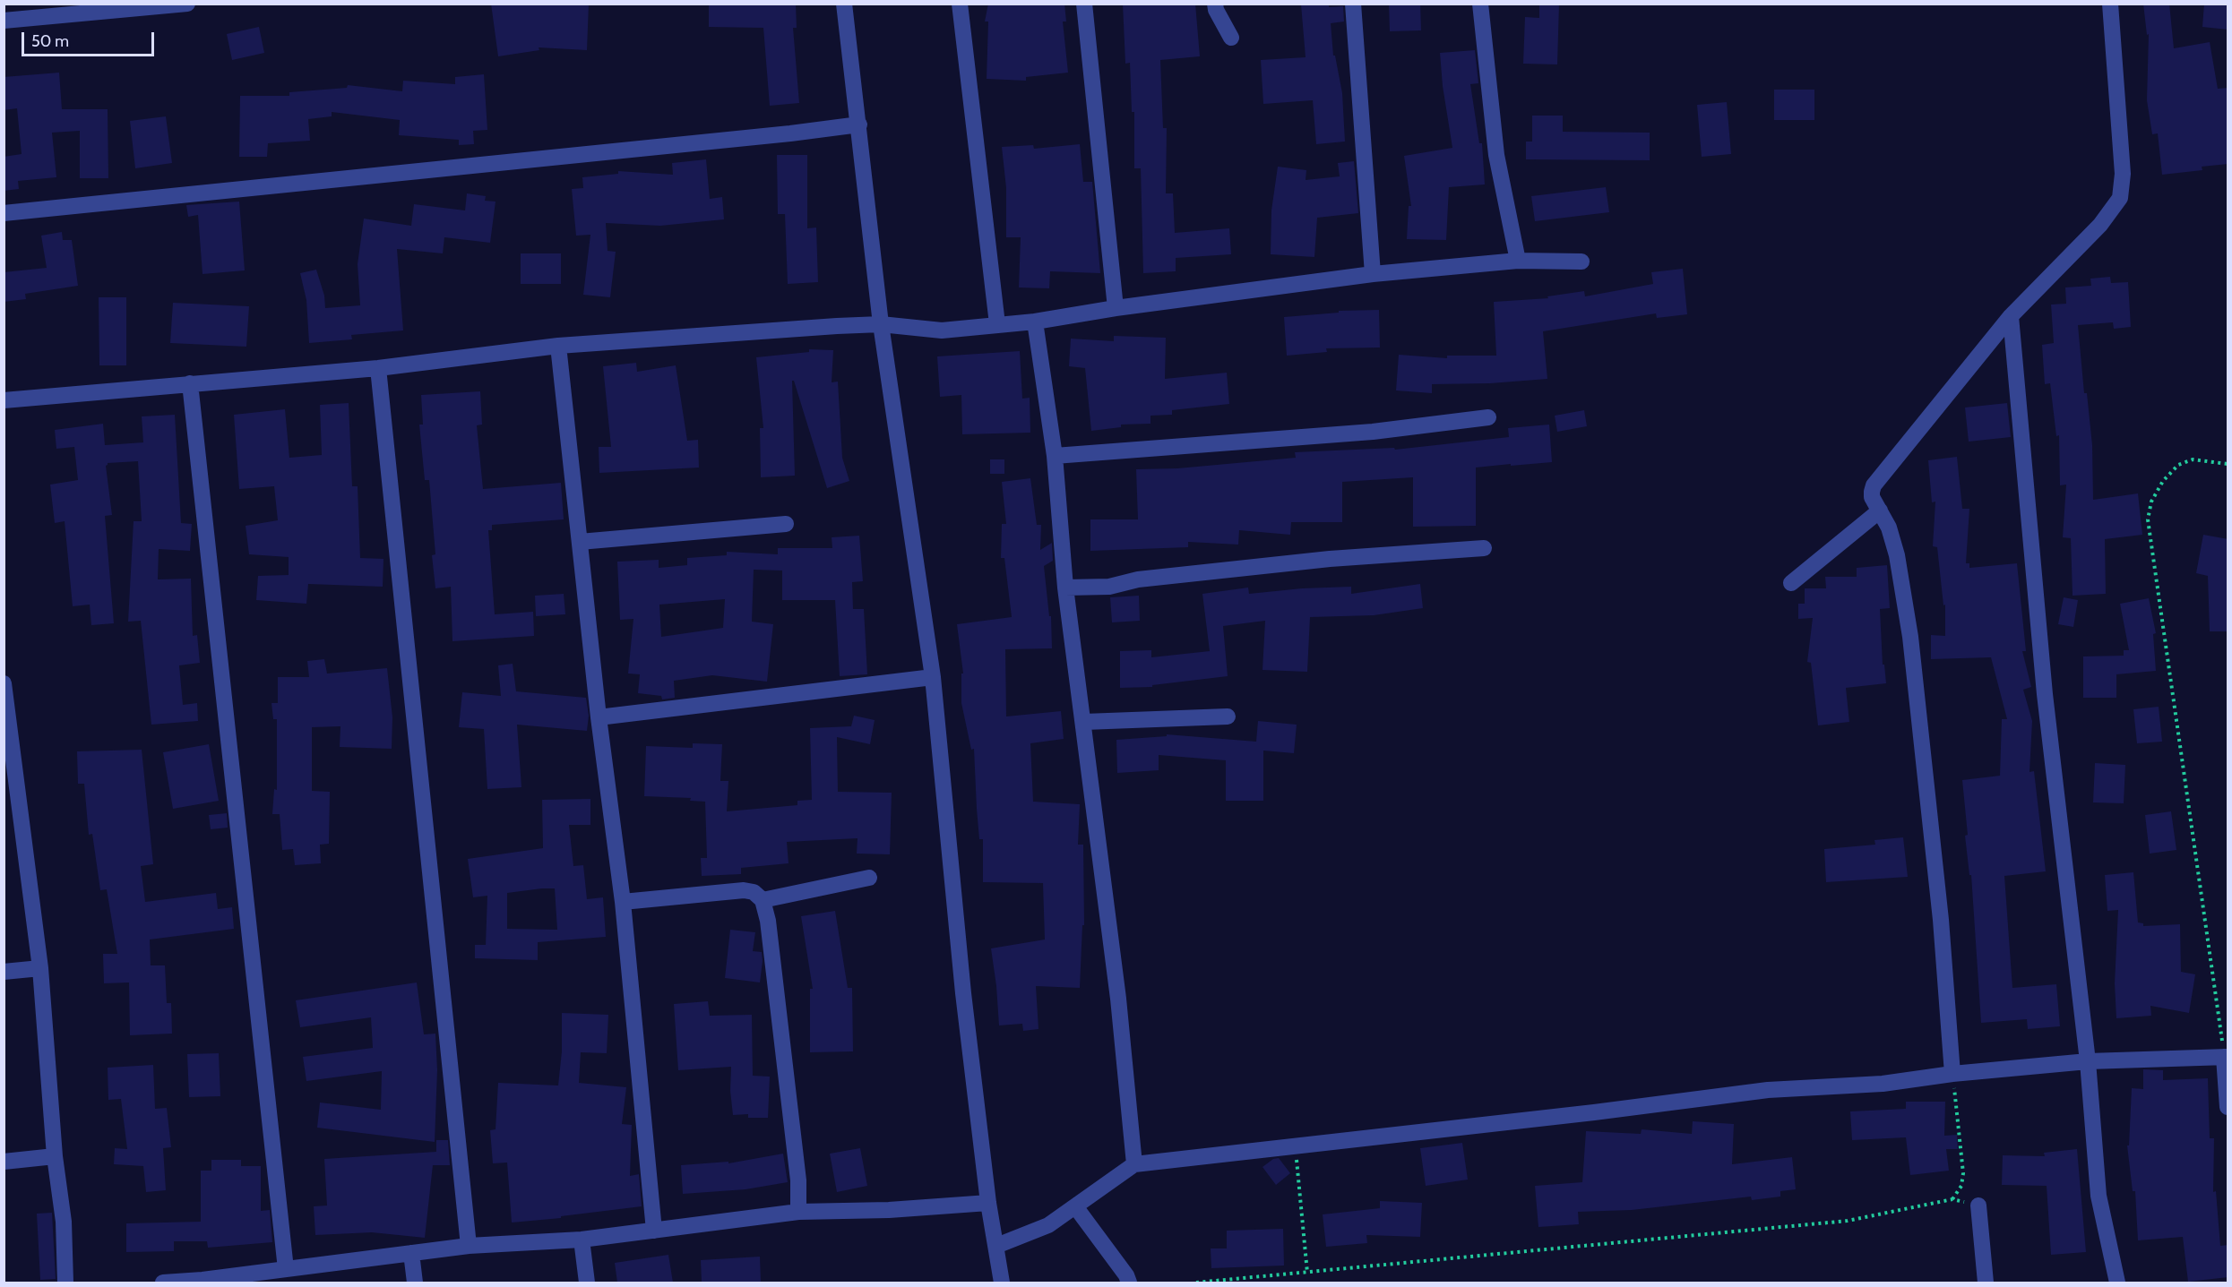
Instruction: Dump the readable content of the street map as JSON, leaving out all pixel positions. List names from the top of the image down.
{
  "scale_bar": "50 m"
}
